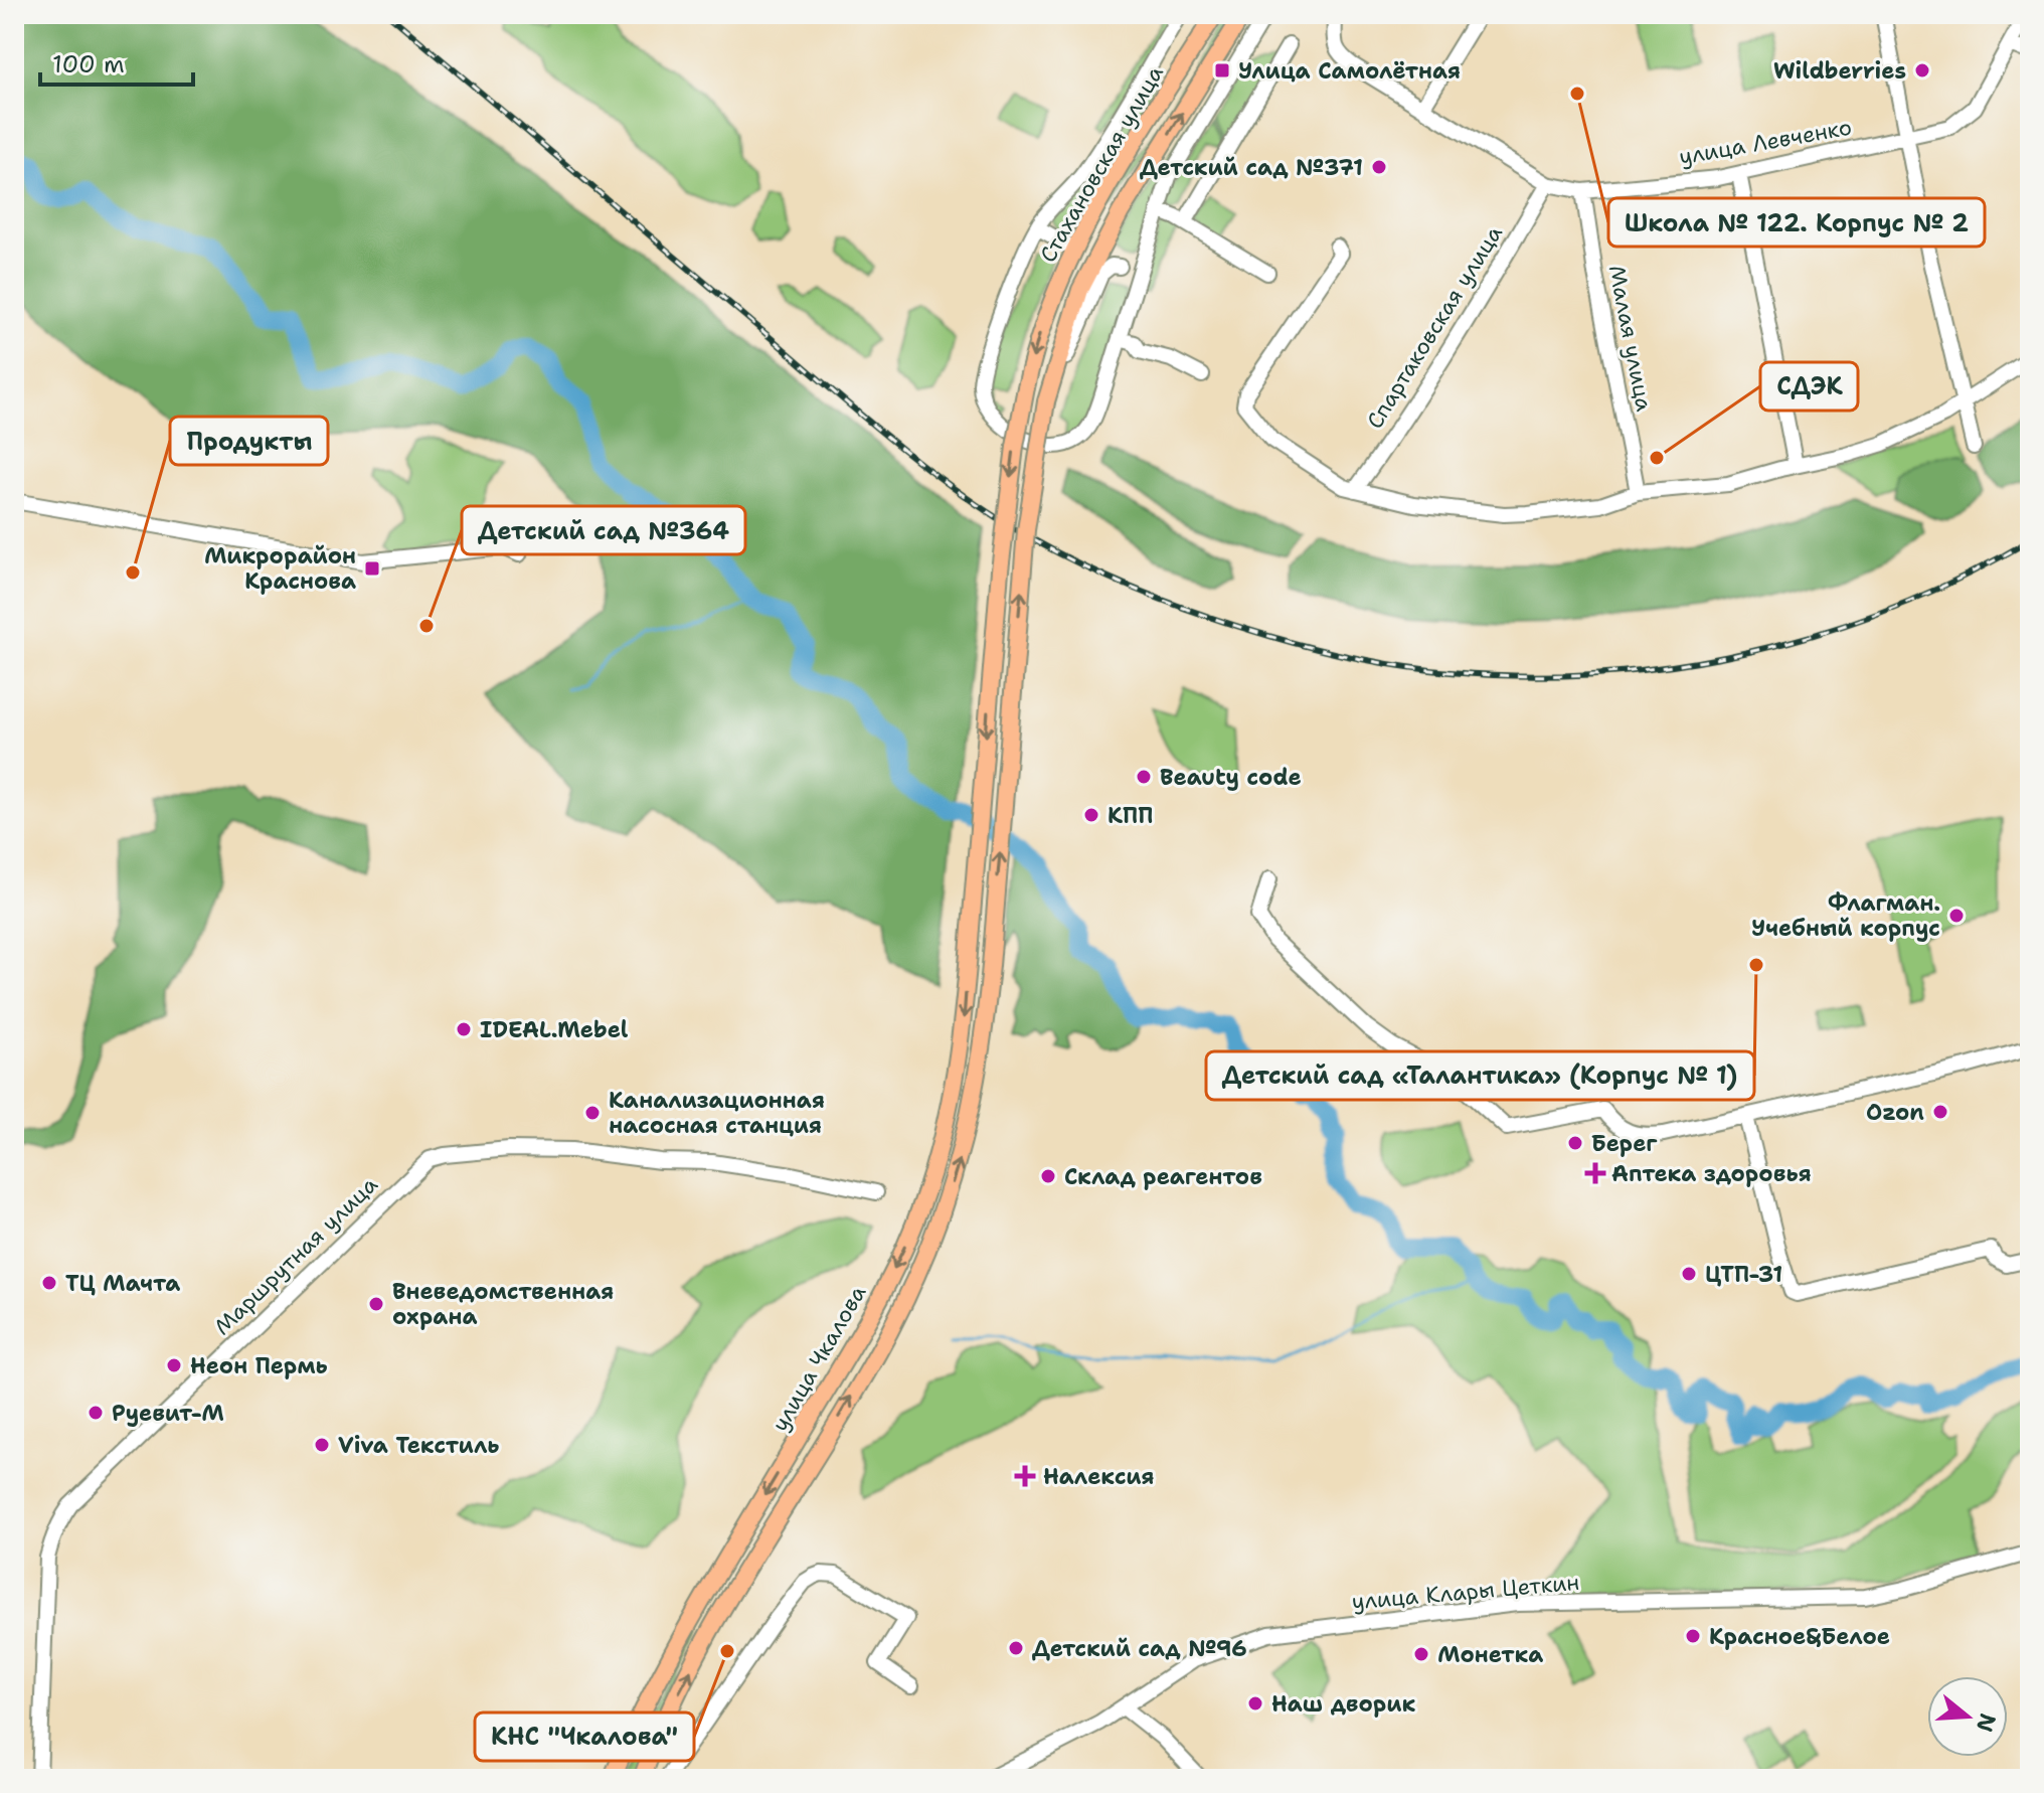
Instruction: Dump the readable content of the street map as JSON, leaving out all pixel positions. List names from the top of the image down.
{
  "streets": {
    "main road": ["Стахановская улица", "улица Чкалова"],
    "street": [
      "улица Левченко",
      "Спартаковская улица",
      "Малая улица",
      "Маршрутная улица",
      "улица Клары Цеткин"
    ]
  },
  "crossings": [
    ["улица Левченко", "Спартаковская улица"],
    ["улица Левченко", "Малая улица"],
    ["Стахановская улица", "улица Чкалова"]
  ],
  "places": {
    "transit": ["Улица Самолётная", "Микрорайон Краснова"],
    "other": [
      "Wildberries",
      "Школа № 122. Корпус № 2",
      "Детский сад №371",
      "СДЭК",
      "Продукты",
      "Детский сад №364",
      "Beauty code",
      "КПП",
      "Флагман. Учебный корпус",
      "Детский сад «Талантика» (Корпус № 1)",
      "IDEAL.Mebel",
      "Ozon",
      "Канализационная насосная станция",
      "Берег",
      "Склад реагентов",
      "ЦТП-31",
      "ТЦ Мачта",
      "Вневедомственная охрана",
      "Неон Пермь",
      "Руевит-М",
      "Viva Текстиль",
      "Красное&Белое",
      "Детский сад №96",
      "КНС \"Чкалова\"",
      "Монетка",
      "Наш дворик"
    ],
    "health": ["Аптека здоровья", "Налексия"]
  },
  "scale_bar": "100 m",
  "north": "right"
}
